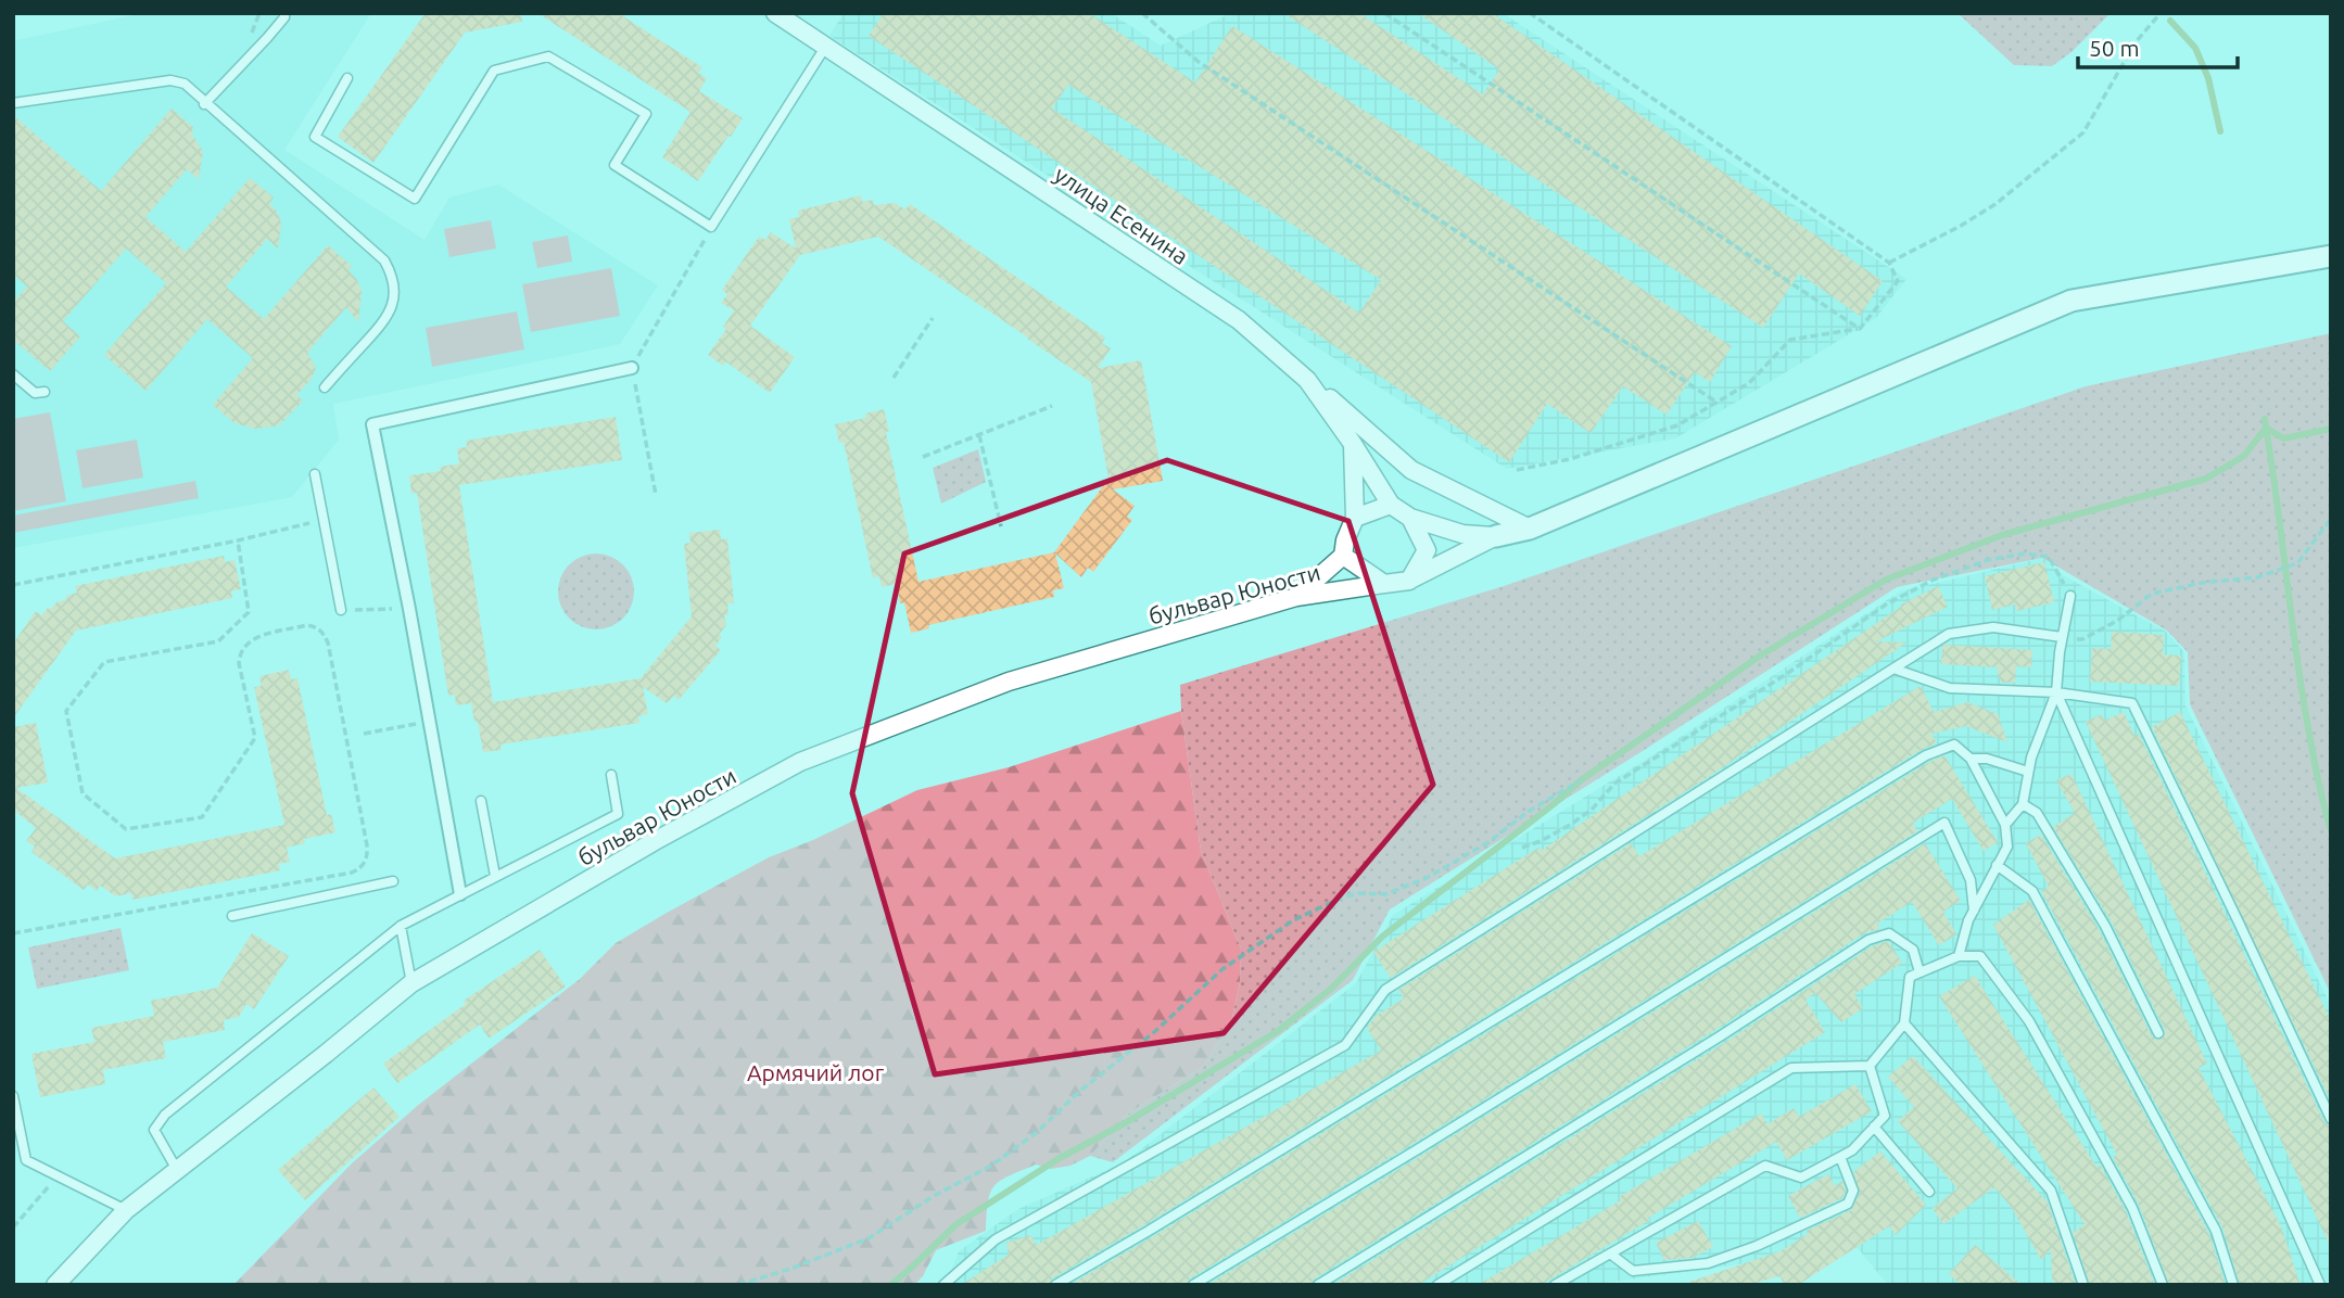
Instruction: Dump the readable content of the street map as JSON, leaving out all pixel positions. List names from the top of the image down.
{
  "streets": {
    "street": ["улица Есенина", "бульвар Юности"]
  },
  "crossings": [
    ["улица Есенина", "бульвар Юности"]
  ],
  "parks": ["Армячий лог"],
  "scale_bar": "50 m"
}
